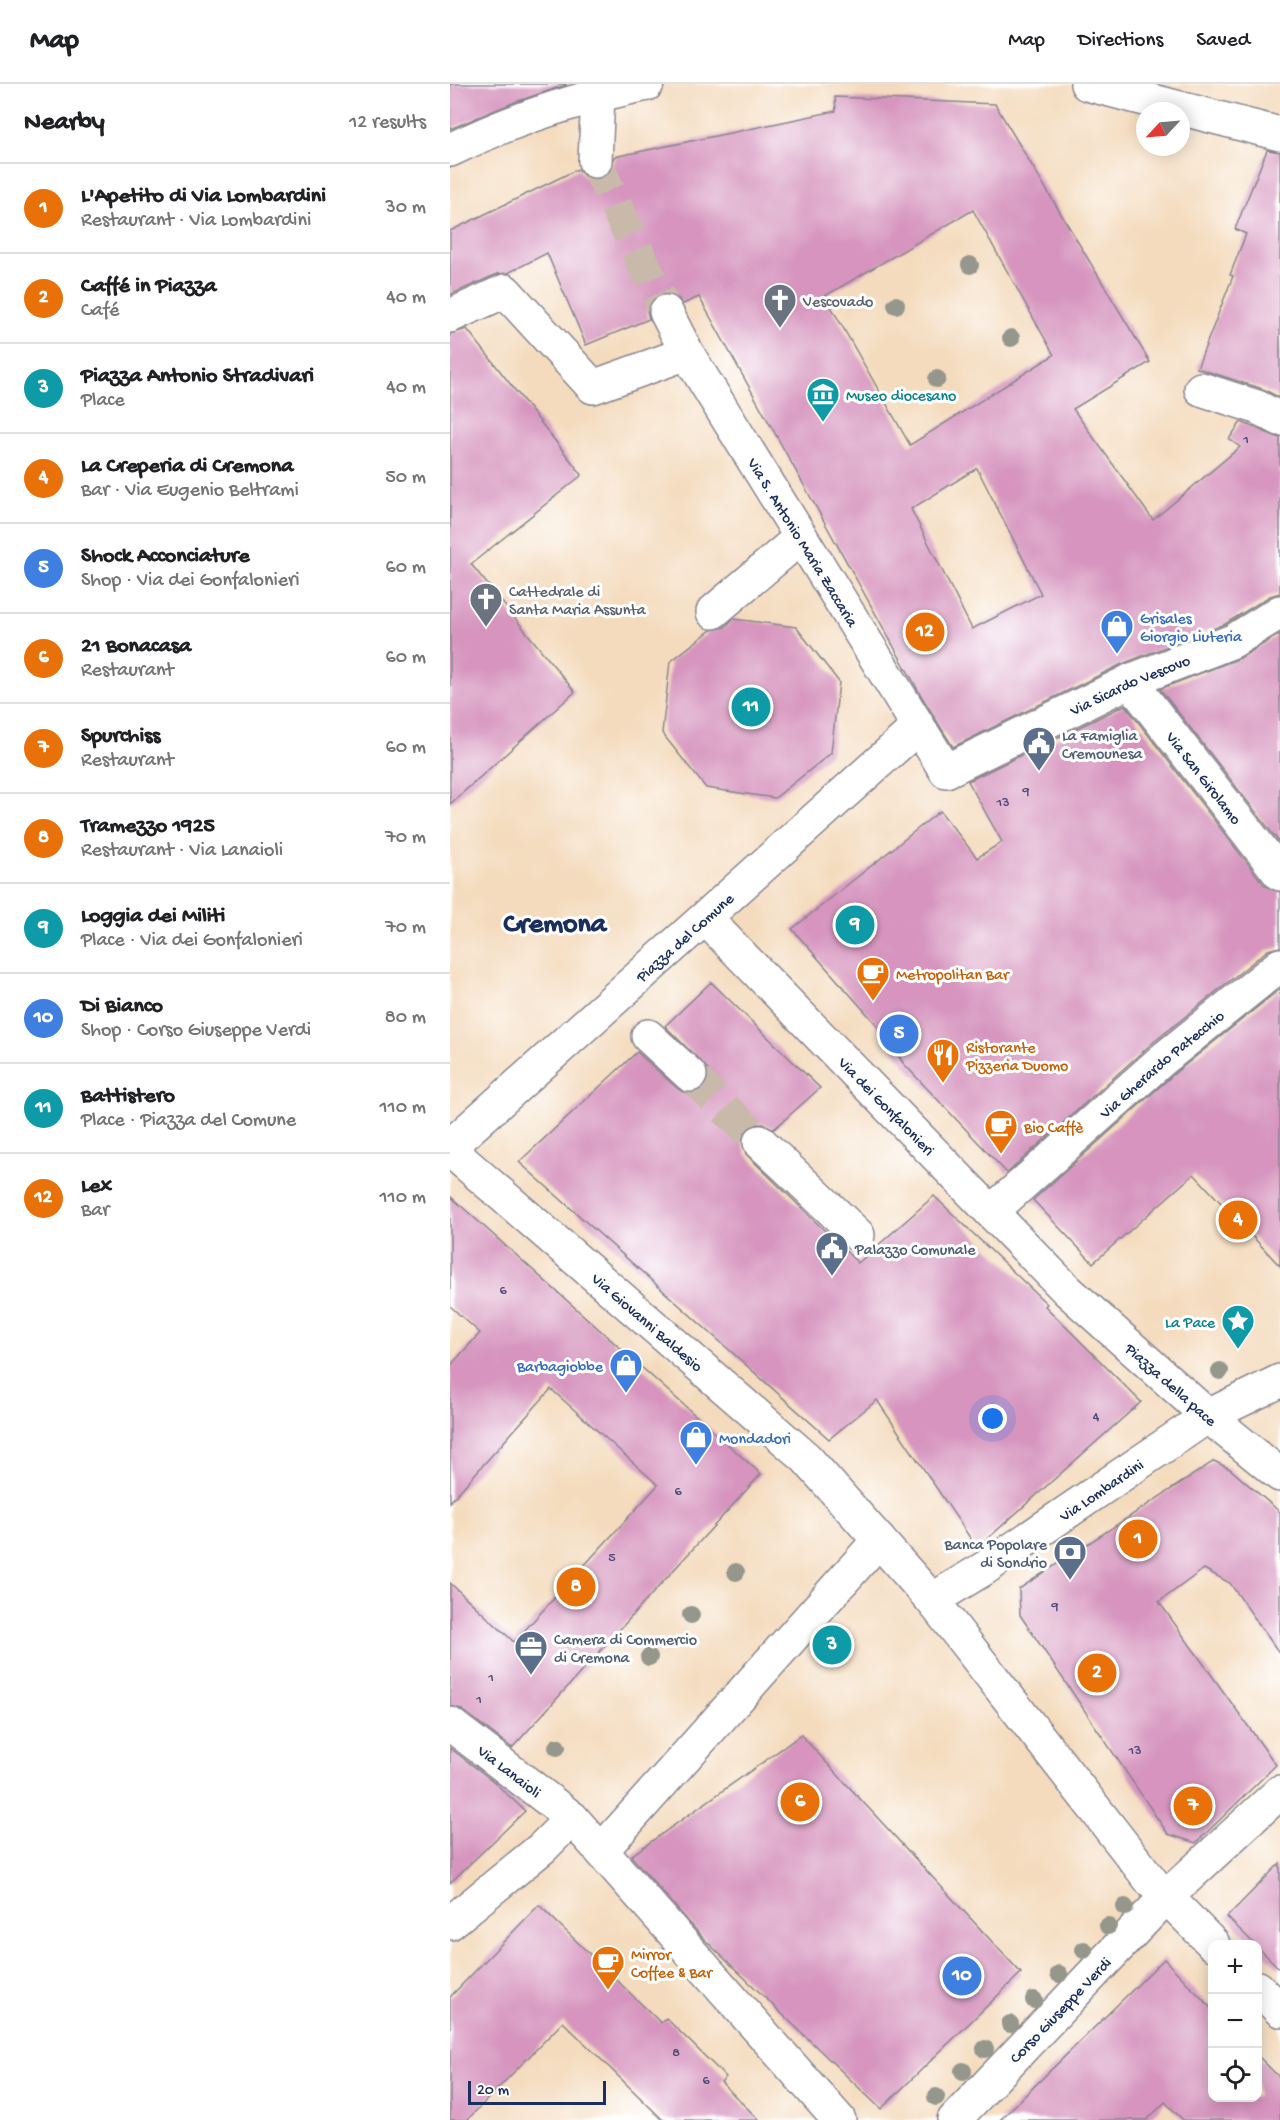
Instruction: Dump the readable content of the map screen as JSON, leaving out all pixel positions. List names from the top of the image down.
{
  "streets": {
    "street": [
      "Via S. Antonio Maria Zaccaria",
      "Via Sicardo Vescovo",
      "Via San Girolamo",
      "Piazza del Comune",
      "Via Gherardo Patecchio",
      "Via dei Gonfalonieri",
      "Via Giovanni Baldesio",
      "Piazza della pace",
      "Via Lombardini",
      "Via Lanaioli",
      "Corso Giuseppe Verdi"
    ]
  },
  "crossings": [
    ["Via S. Antonio Maria Zaccaria", "Via Sicardo Vescovo"],
    ["Via S. Antonio Maria Zaccaria", "Piazza del Comune"],
    ["Via Sicardo Vescovo", "Via San Girolamo"],
    ["Piazza del Comune", "Via dei Gonfalonieri"],
    ["Piazza del Comune", "Via Giovanni Baldesio"],
    ["Via Gherardo Patecchio", "Via dei Gonfalonieri"],
    ["Via dei Gonfalonieri", "Piazza della pace"],
    ["Via Giovanni Baldesio", "Via Lombardini"],
    ["Via Giovanni Baldesio", "Corso Giuseppe Verdi"],
    ["Piazza della pace", "Via Lombardini"]
  ],
  "districts": ["Cremona"],
  "places": {
    "church": ["Vescovado", "Cattedrale di Santa Maria Assunta"],
    "museum": ["Museo diocesano"],
    "shop": ["Grisales Giorgio Liuteria", "Barbagiobbe", "Mondadori"],
    "public building": ["La Famiglia Cremounesa", "Palazzo Comunale"],
    "cafe": ["Metropolitan Bar", "Bio Caffè", "Mirror Coffee & Bar"],
    "restaurant": ["Ristorante Pizzeria Duomo"],
    "place": ["La Pace"],
    "bank": ["Banca Popolare di Sondrio"],
    "office": ["Camera di Commercio di Cremona"]
  },
  "house_numbers": [
    "1",
    "9",
    "13",
    "6",
    "4",
    "6",
    "5",
    "9",
    "1",
    "1",
    "13",
    "8",
    "6"
  ],
  "scale_bar": "20 m",
  "north": "bottom left",
  "page": {
    "header": "Map",
    "nav": ["Map", "Directions", "Saved"],
    "heading": ["Nearby", "12 results"],
    "list": [
      {
        "mark": "1",
        "name": "L'Apetito di Via Lombardini",
        "note": "Restaurant · Via Lombardini",
        "value": "30 m"
      },
      {
        "mark": "2",
        "name": "Caffé in Piazza",
        "note": "Café",
        "value": "40 m"
      },
      {
        "mark": "3",
        "name": "Piazza Antonio Stradivari",
        "note": "Place",
        "value": "40 m"
      },
      {
        "mark": "4",
        "name": "La Creperia di Cremona",
        "note": "Bar · Via Eugenio Beltrami",
        "value": "50 m"
      },
      {
        "mark": "5",
        "name": "Shock Acconciature",
        "note": "Shop · Via dei Gonfalonieri",
        "value": "60 m"
      },
      {
        "mark": "6",
        "name": "21 Bonacasa",
        "note": "Restaurant",
        "value": "60 m"
      },
      {
        "mark": "7",
        "name": "Spurchiss",
        "note": "Restaurant",
        "value": "60 m"
      },
      {
        "mark": "8",
        "name": "Tramezzo 1925",
        "note": "Restaurant · Via Lanaioli",
        "value": "70 m"
      },
      {
        "mark": "9",
        "name": "Loggia dei Militi",
        "note": "Place · Via dei Gonfalonieri",
        "value": "70 m"
      },
      {
        "mark": "10",
        "name": "Di Bianco",
        "note": "Shop · Corso Giuseppe Verdi",
        "value": "80 m"
      },
      {
        "mark": "11",
        "name": "Battistero",
        "note": "Place · Piazza del Comune",
        "value": "110 m"
      },
      {
        "mark": "12",
        "name": "Lex",
        "note": "Bar",
        "value": "110 m"
      }
    ],
    "pins": [
      "12",
      "11",
      "9",
      "5",
      "4",
      "1",
      "8",
      "3",
      "2",
      "6",
      "7",
      "10"
    ],
    "map_buttons": ["+", "−"],
    "scale": "20 m"
  }
}
